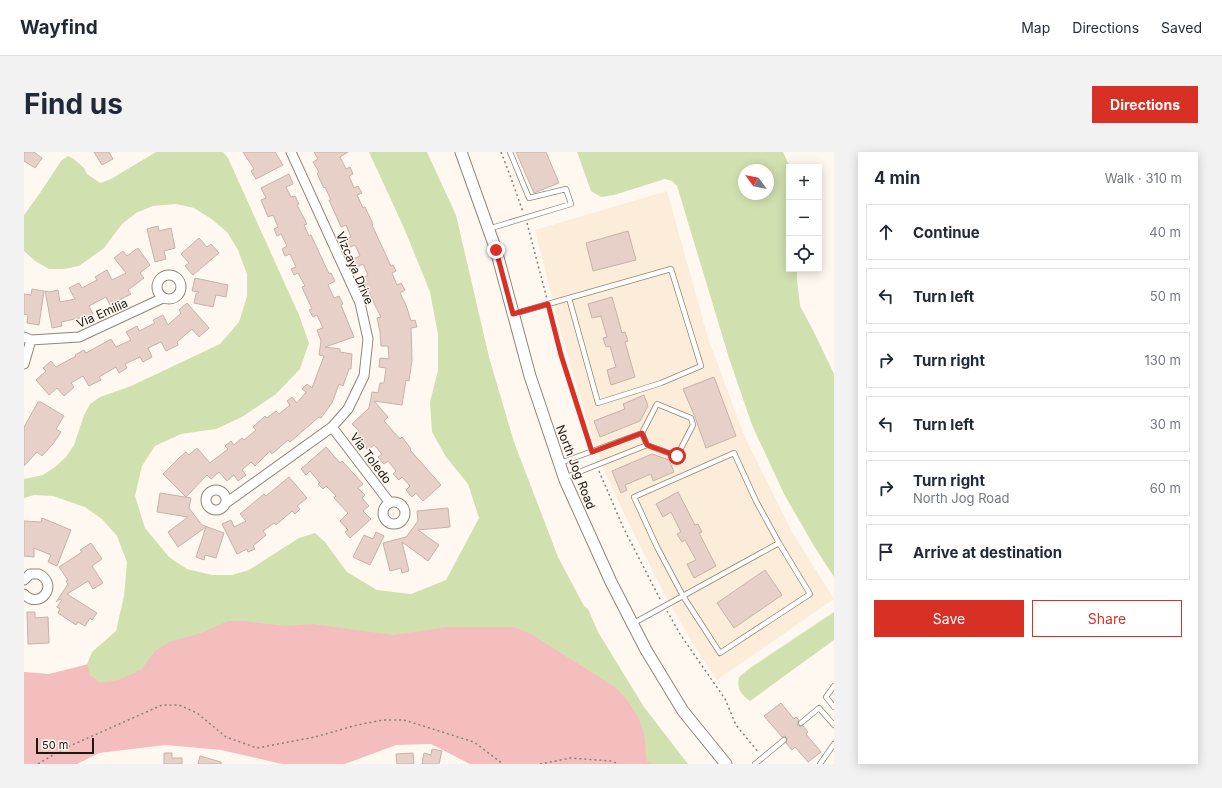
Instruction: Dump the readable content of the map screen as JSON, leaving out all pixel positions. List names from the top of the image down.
{
  "streets": {
    "street": [
      "Vizcaya Drive",
      "Via Emilia",
      "Via Toledo",
      "North Jog Road"
    ]
  },
  "crossings": [
    ["Vizcaya Drive", "Via Toledo"]
  ],
  "scale_bar": "50 m",
  "north": "top left",
  "page": {
    "header": "Wayfind",
    "nav": ["Map", "Directions", "Saved"],
    "buttons": [
      "Directions",
      ["Save", "Share"]
    ],
    "title": "Find us",
    "heading": ["4 min", "Walk · 310 m"],
    "map_buttons": ["+", "−"],
    "list": [
      ["Continue", "40 m"],
      ["Turn left", "50 m"],
      ["Turn right", "130 m"],
      ["Turn left", "30 m"],
      ["Turn right", "North Jog Road", "60 m"],
      "Arrive at destination"
    ],
    "scale": "50 m"
  }
}
